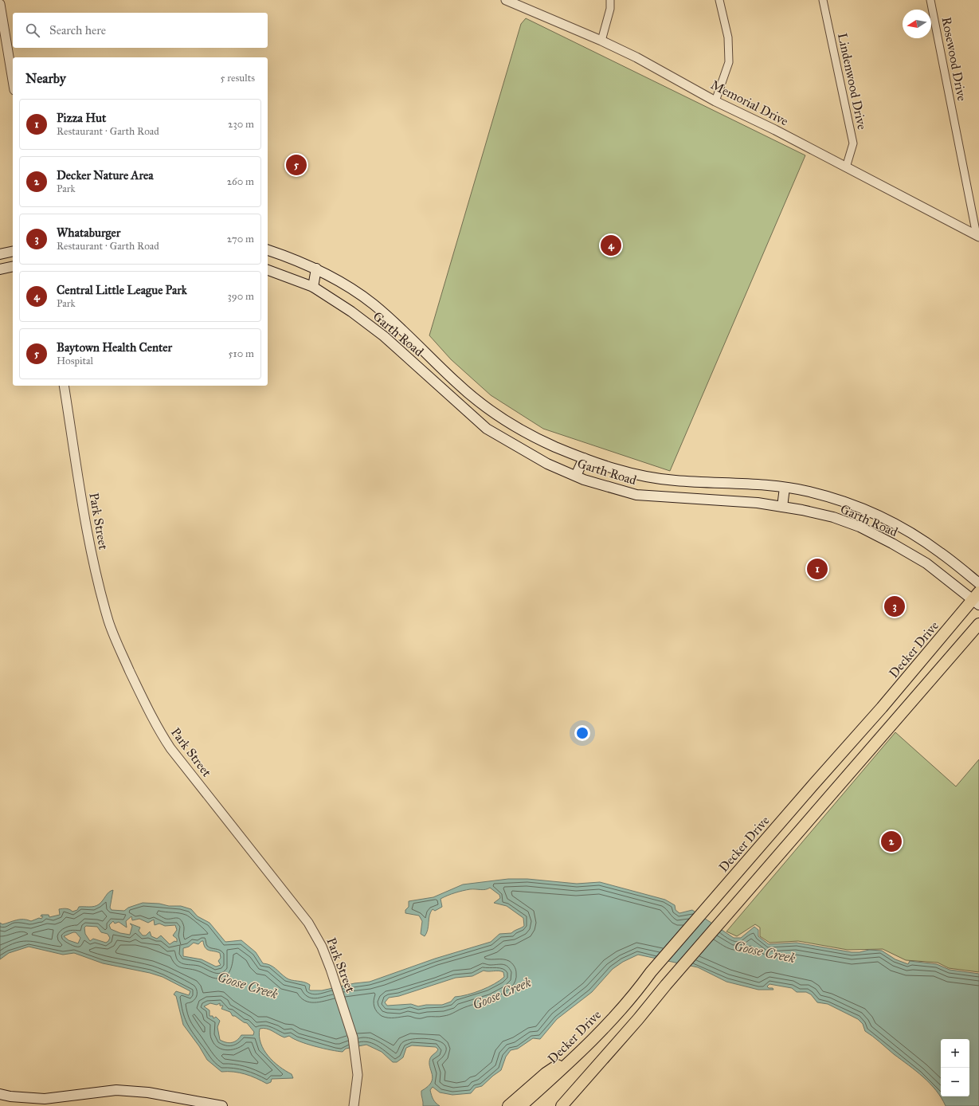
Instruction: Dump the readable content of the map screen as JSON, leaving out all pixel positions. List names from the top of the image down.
{
  "streets": {
    "main road": ["Garth Road", "Decker Drive"],
    "street": [
      "Rosewood Drive",
      "Lindenwood Drive",
      "Memorial Drive",
      "Park Street"
    ]
  },
  "crossings": [
    ["Rosewood Drive", "Memorial Drive"],
    ["Lindenwood Drive", "Memorial Drive"],
    ["Garth Road", "Decker Drive"]
  ],
  "water": ["Goose Creek"],
  "north": "left",
  "page": {
    "search": "Search here",
    "heading": ["Nearby", "5 results"],
    "list": [
      {
        "mark": "1",
        "name": "Pizza Hut",
        "note": "Restaurant · Garth Road",
        "value": "230 m"
      },
      {
        "mark": "2",
        "name": "Decker Nature Area",
        "note": "Park",
        "value": "260 m"
      },
      {
        "mark": "3",
        "name": "Whataburger",
        "note": "Restaurant · Garth Road",
        "value": "270 m"
      },
      {
        "mark": "4",
        "name": "Central Little League Park",
        "note": "Park",
        "value": "390 m"
      },
      {
        "mark": "5",
        "name": "Baytown Health Center",
        "note": "Hospital",
        "value": "510 m"
      }
    ],
    "pins": [
      "5",
      "4",
      "1",
      "3",
      "2"
    ],
    "map_buttons": ["+", "−"]
  }
}
